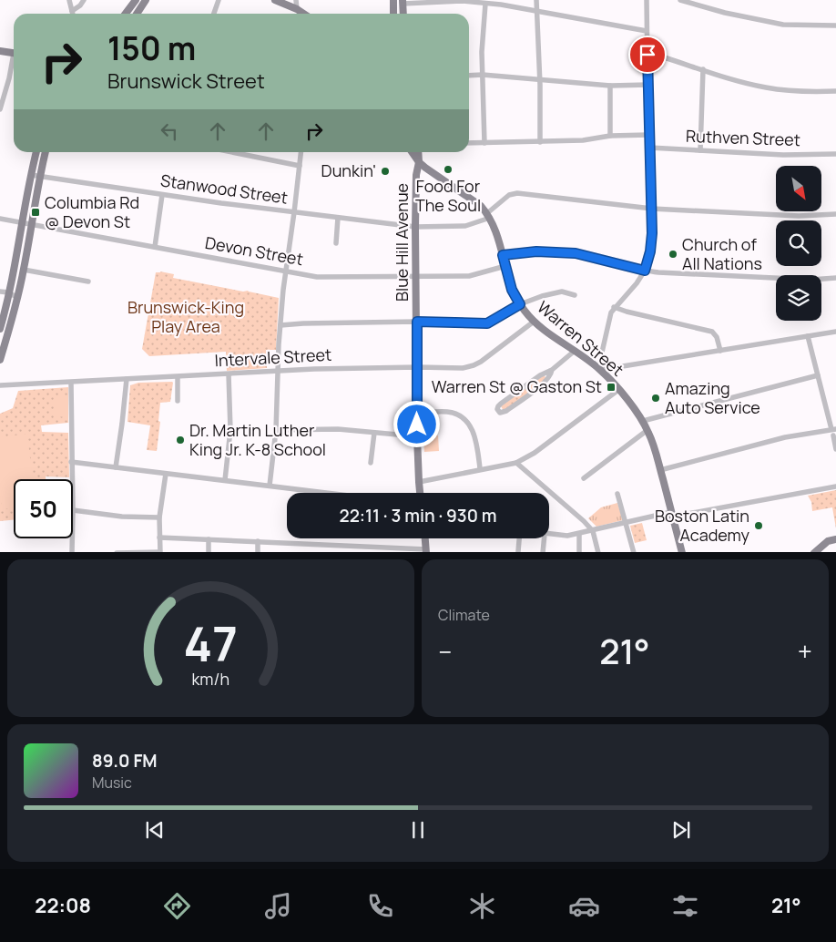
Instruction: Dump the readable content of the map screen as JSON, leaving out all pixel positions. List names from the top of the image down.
{
  "streets": {
    "main road": ["Blue Hill Avenue", "Warren Street"],
    "street": [
      "Ruthven Street",
      "Stanwood Street",
      "Devon Street",
      "Intervale Street"
    ]
  },
  "crossings": [
    ["Stanwood Street", "Blue Hill Avenue"],
    ["Stanwood Street", "Warren Street"],
    ["Blue Hill Avenue", "Devon Street"],
    ["Blue Hill Avenue", "Warren Street"],
    ["Blue Hill Avenue", "Intervale Street"],
    ["Devon Street", "Warren Street"],
    ["Warren Street", "Intervale Street"]
  ],
  "parks": ["Brunswick-King Play Area"],
  "places": {
    "other": [
      "Food For The Soul",
      "Dunkin'",
      "Church of All Nations",
      "Amazing Auto Service",
      "Dr. Martin Luther King Jr. K-8 School",
      "Boston Latin Academy"
    ],
    "transit": ["Columbia Rd @ Devon St", "Warren St @ Gaston St"]
  },
  "north": "bottom right",
  "page": {
    "turn": ["150 m", "Brunswick Street"],
    "limit": "50",
    "trip": "22:11 · 3 min · 930 m",
    "tile": "Climate",
    "heat": ["−", "21°", "+"],
    "song": ["89.0 FM", "Music"],
    "tabs": ["22:08", "21°"],
    "gauge": ["47", "km/h"]
  }
}
